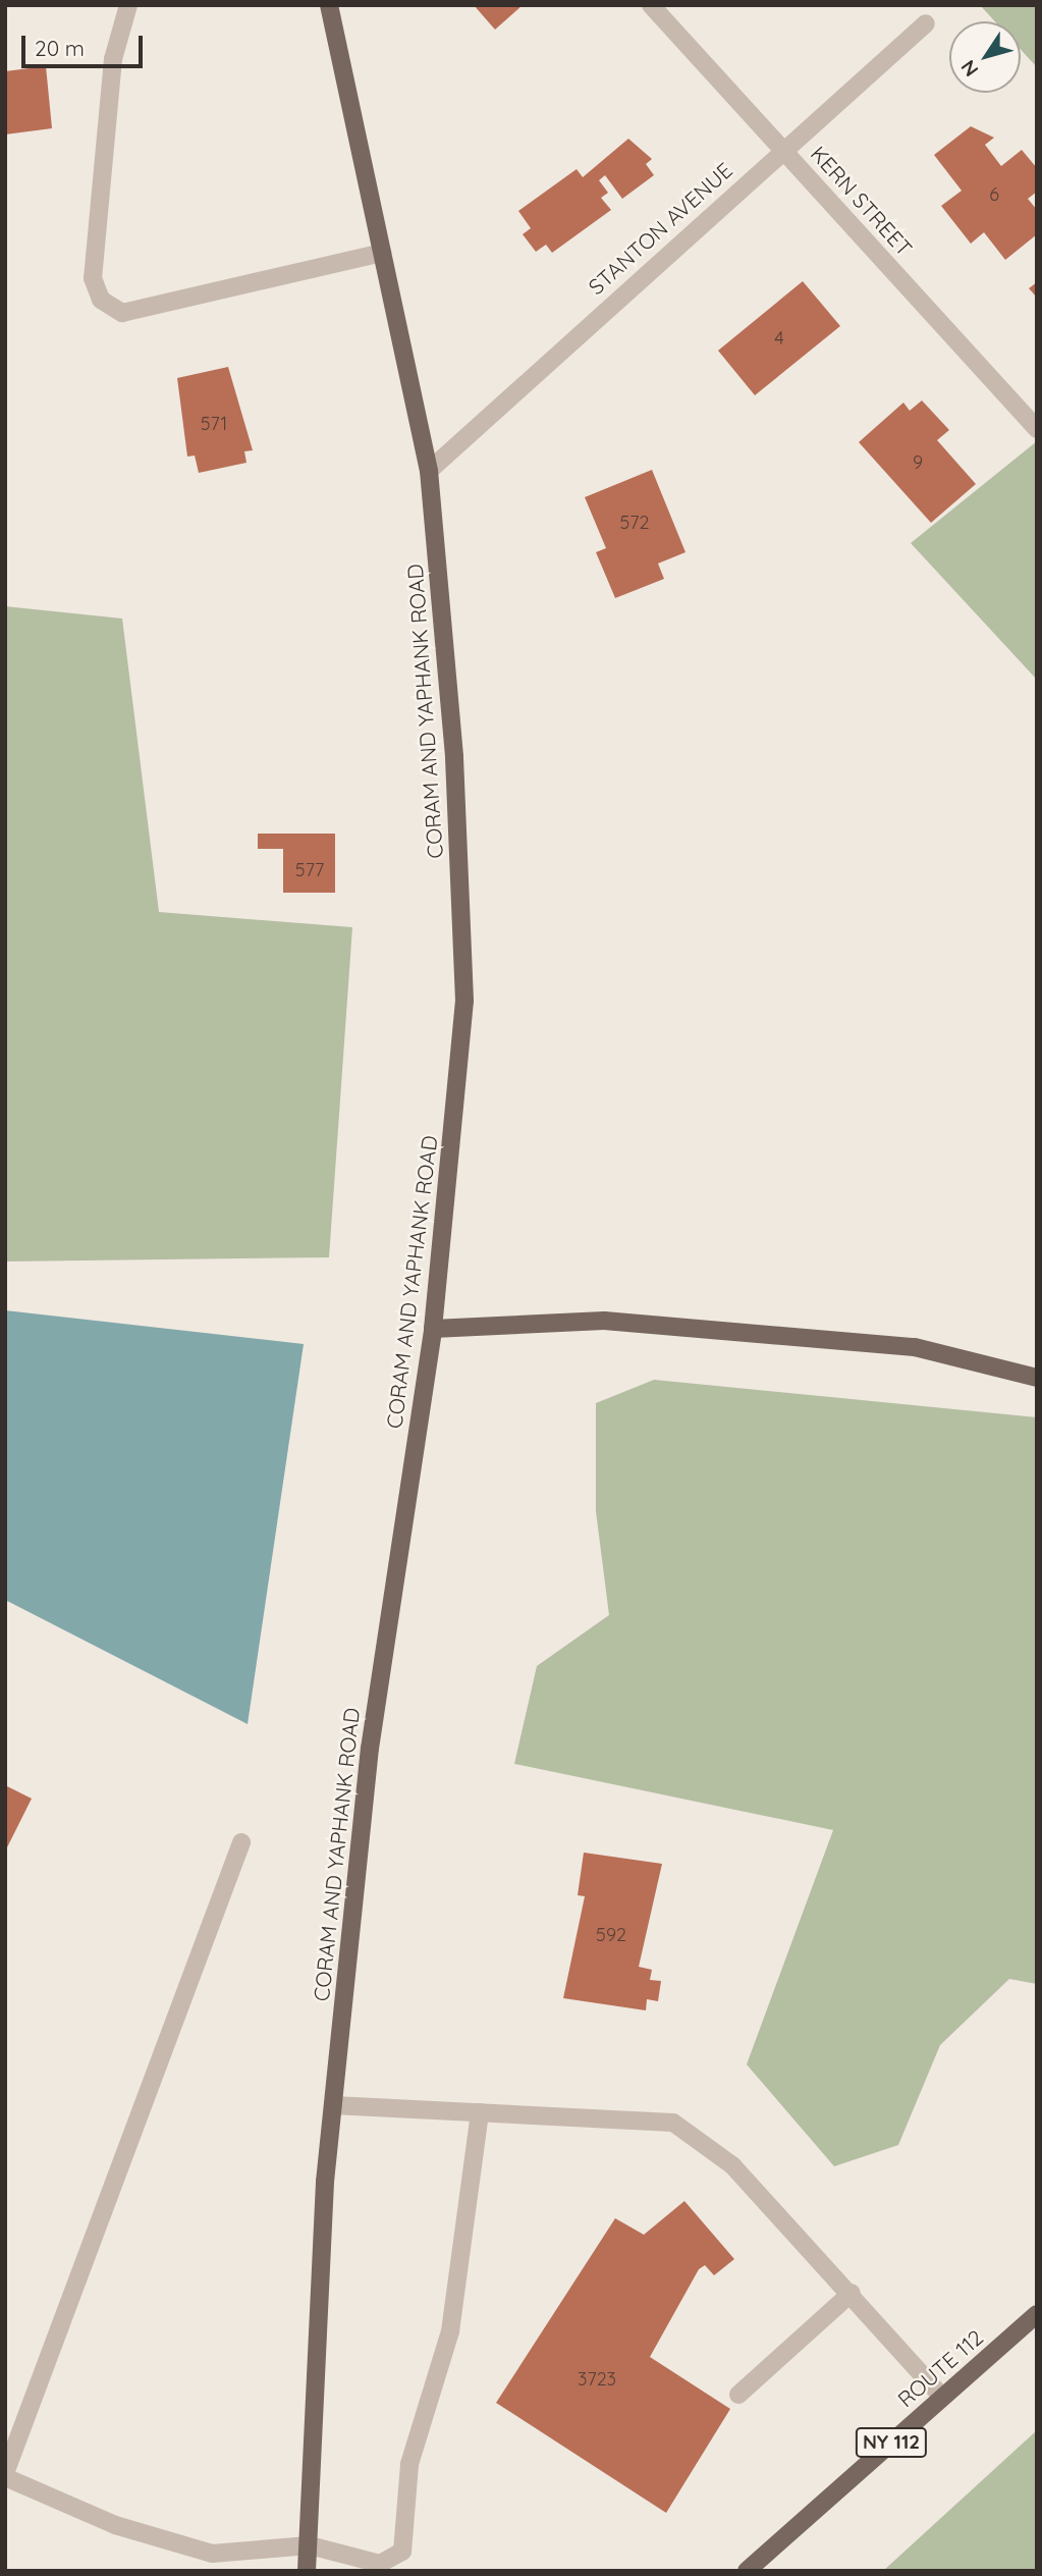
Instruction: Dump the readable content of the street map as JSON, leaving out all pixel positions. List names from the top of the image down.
{
  "streets": {
    "main road": ["CORAM AND YAPHANK ROAD", "ROUTE 112", "NY 112"],
    "street": ["KERN STREET", "STANTON AVENUE"]
  },
  "crossings": [
    ["KERN STREET", "STANTON AVENUE"],
    ["STANTON AVENUE", "CORAM AND YAPHANK ROAD"]
  ],
  "house_numbers": [
    "6",
    "4",
    "571",
    "9",
    "572",
    "577",
    "592",
    "3723"
  ],
  "scale_bar": "20 m",
  "north": "bottom left"
}
